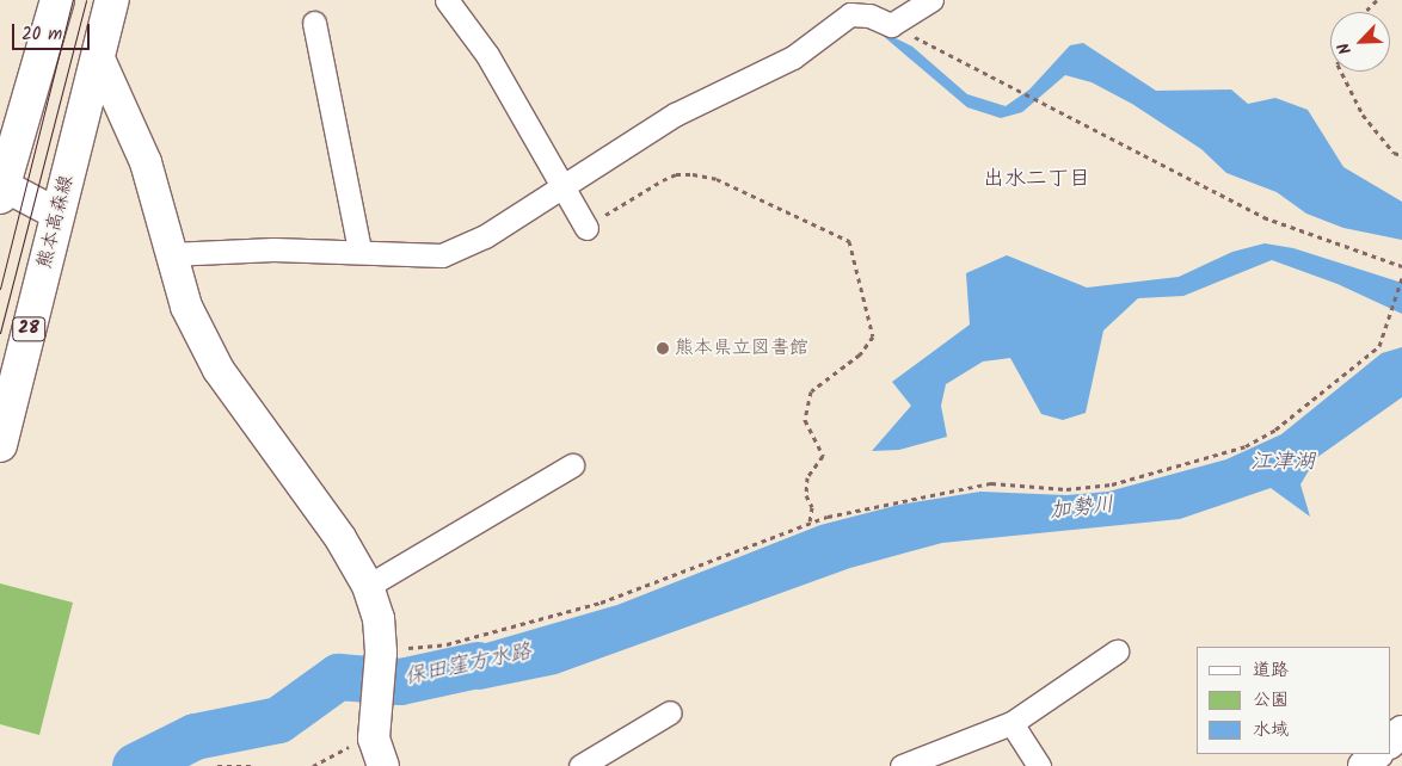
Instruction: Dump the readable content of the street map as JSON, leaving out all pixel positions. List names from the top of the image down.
{
  "streets": {
    "main road": ["熊本高森線", "28"]
  },
  "districts": ["出水二丁目"],
  "water": ["江津湖", "加勢川", "保田窪方水路"],
  "places": ["熊本県立図書館"],
  "legend": ["道路", "公園", "水域"],
  "scale_bar": "20 m",
  "north": "bottom left"
}
